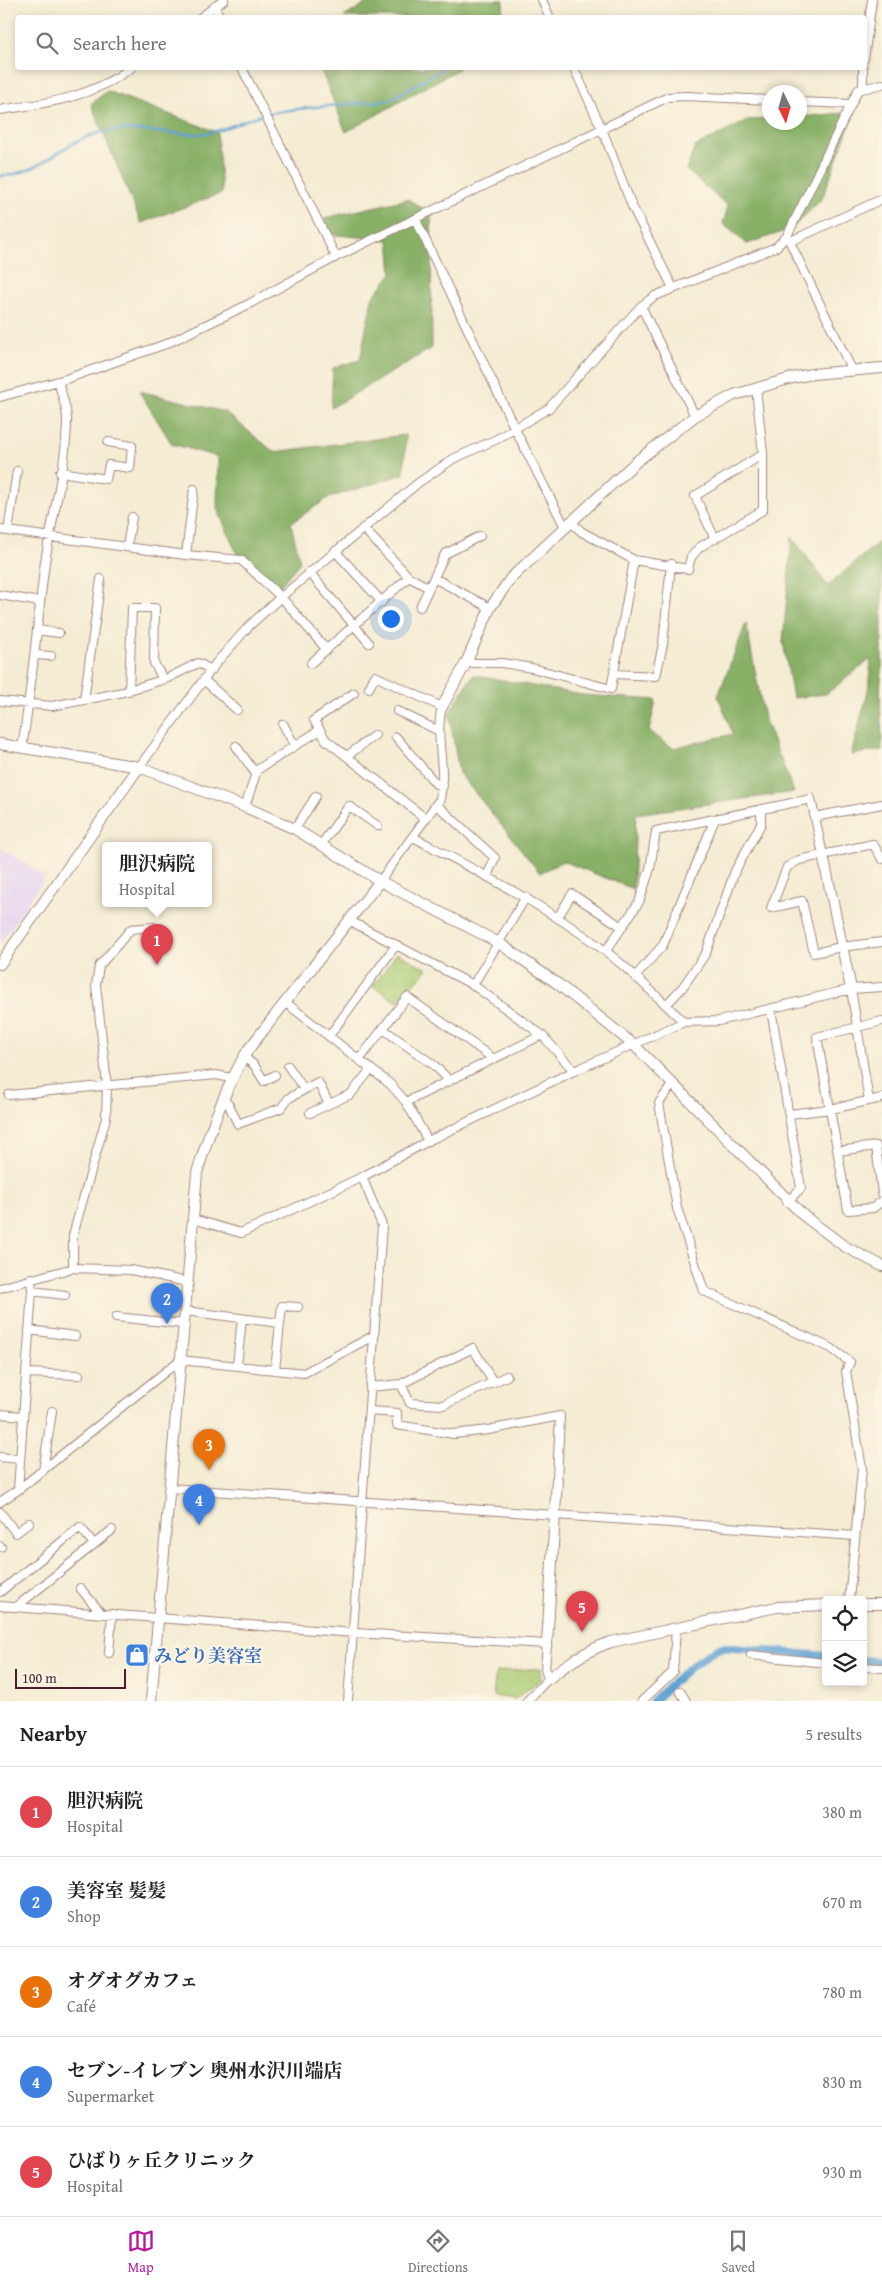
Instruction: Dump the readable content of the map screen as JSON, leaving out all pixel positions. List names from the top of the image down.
{
  "places": {
    "shop": ["みどり美容室"]
  },
  "scale_bar": "100 m",
  "north": "bottom",
  "page": {
    "search": "Search here",
    "popup": ["胆沢病院", "Hospital"],
    "pins": [
      "1",
      "2",
      "3",
      "4",
      "5"
    ],
    "scale": "100 m",
    "heading": ["Nearby", "5 results"],
    "list": [
      {
        "mark": "1",
        "name": "胆沢病院",
        "note": "Hospital",
        "value": "380 m"
      },
      {
        "mark": "2",
        "name": "美容室 髪髪",
        "note": "Shop",
        "value": "670 m"
      },
      {
        "mark": "3",
        "name": "オグオグカフェ",
        "note": "Café",
        "value": "780 m"
      },
      {
        "mark": "4",
        "name": "セブン-イレブン 奥州水沢川端店",
        "note": "Supermarket",
        "value": "830 m"
      },
      {
        "mark": "5",
        "name": "ひばりヶ丘クリニック",
        "note": "Hospital",
        "value": "930 m"
      }
    ],
    "nav": ["Map", "Directions", "Saved"]
  }
}
